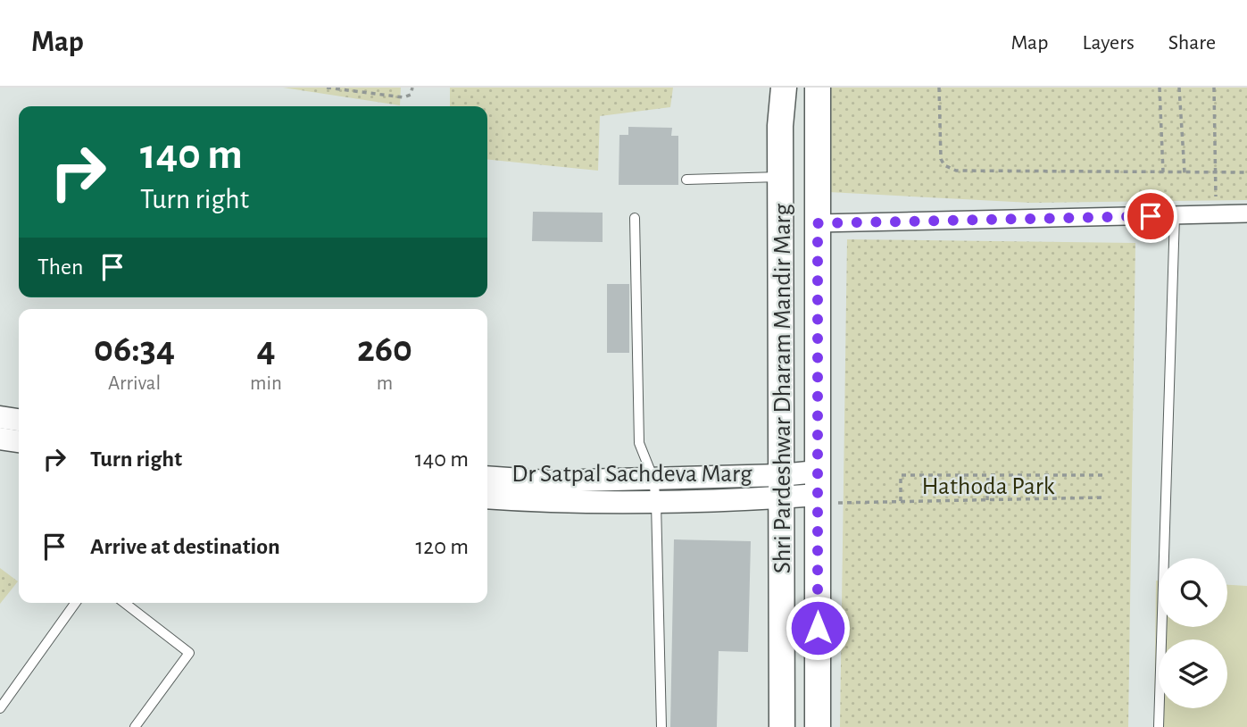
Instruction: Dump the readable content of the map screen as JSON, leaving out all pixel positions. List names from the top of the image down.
{
  "streets": {
    "main road": ["Shri Pardeshwar Dharam Mandir Marg"],
    "street": ["Dr Satpal Sachdeva Marg"]
  },
  "crossings": [
    ["Shri Pardeshwar Dharam Mandir Marg", "Dr Satpal Sachdeva Marg"]
  ],
  "parks": ["Hathoda Park"],
  "page": {
    "header": "Map",
    "nav": ["Map", "Layers", "Share"],
    "turn": ["140 m", "Turn right"],
    "then": "Then",
    "eta": [
      "06:34",
      "Arrival",
      "4",
      "min",
      "260",
      "m"
    ],
    "list": [
      {
        "name": "Turn right",
        "value": "140 m"
      },
      {
        "name": "Arrive at destination",
        "value": "120 m"
      }
    ]
  }
}
